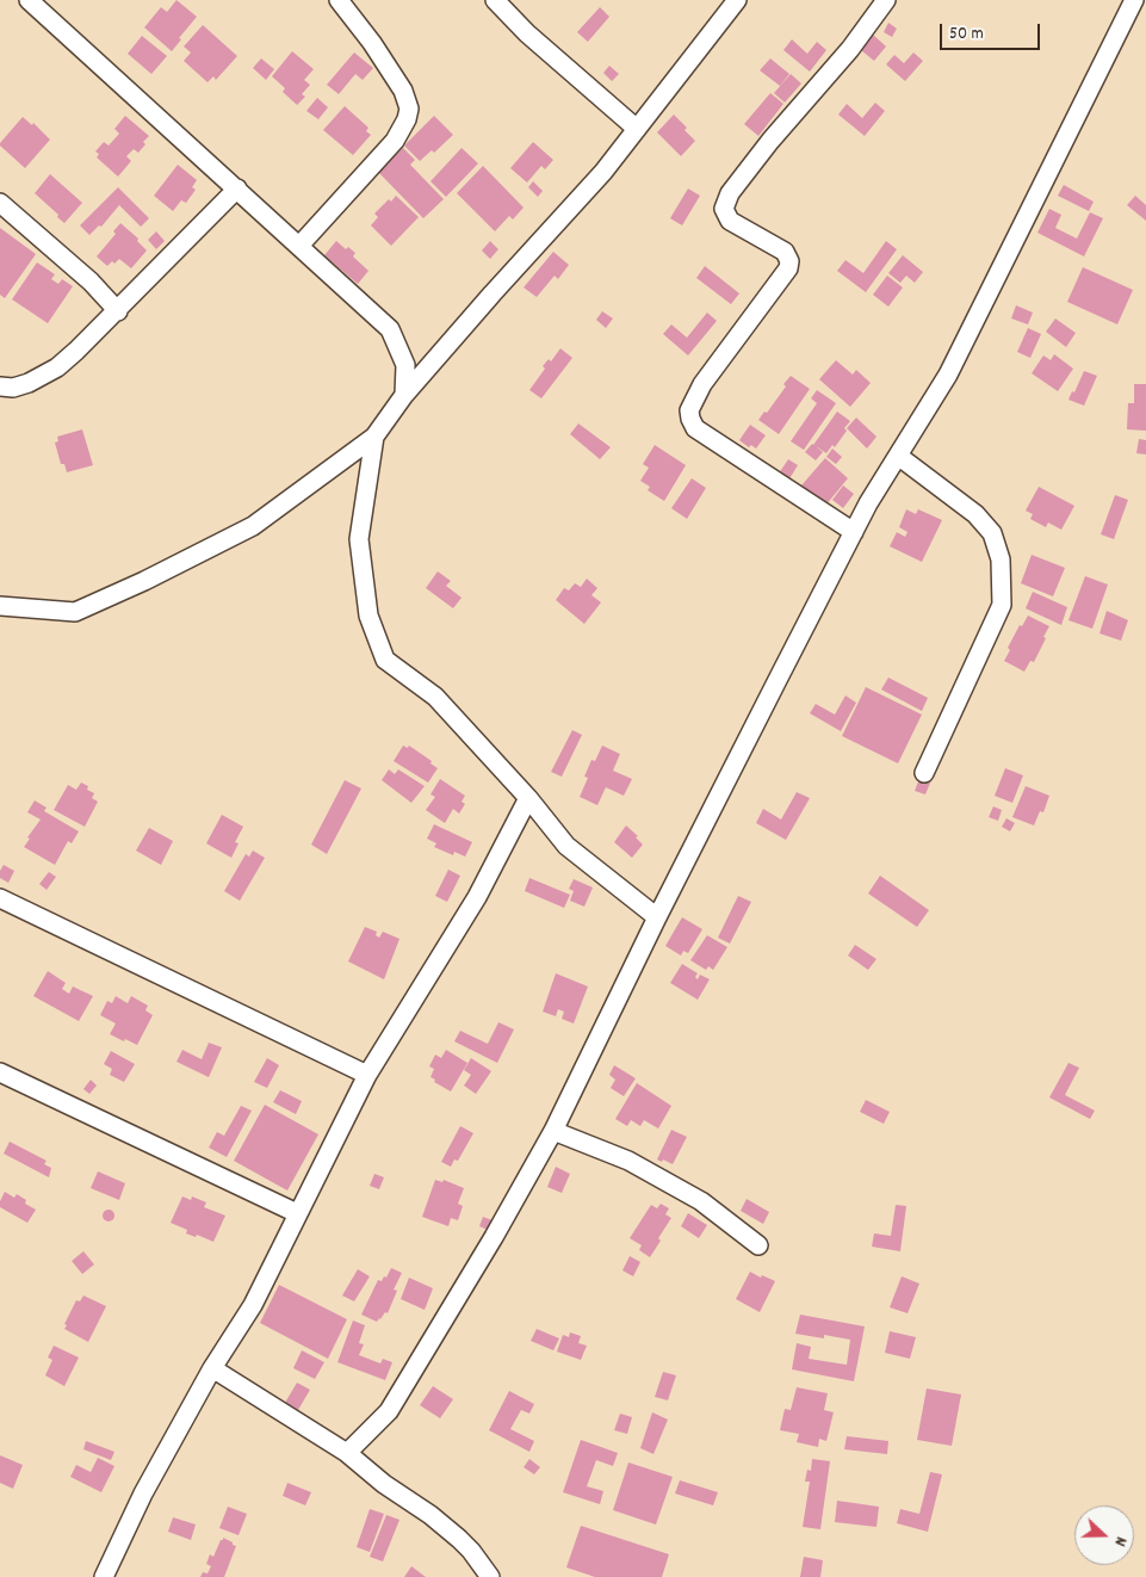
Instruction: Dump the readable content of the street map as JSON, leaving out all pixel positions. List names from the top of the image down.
{
  "scale_bar": "50 m",
  "north": "right"
}
